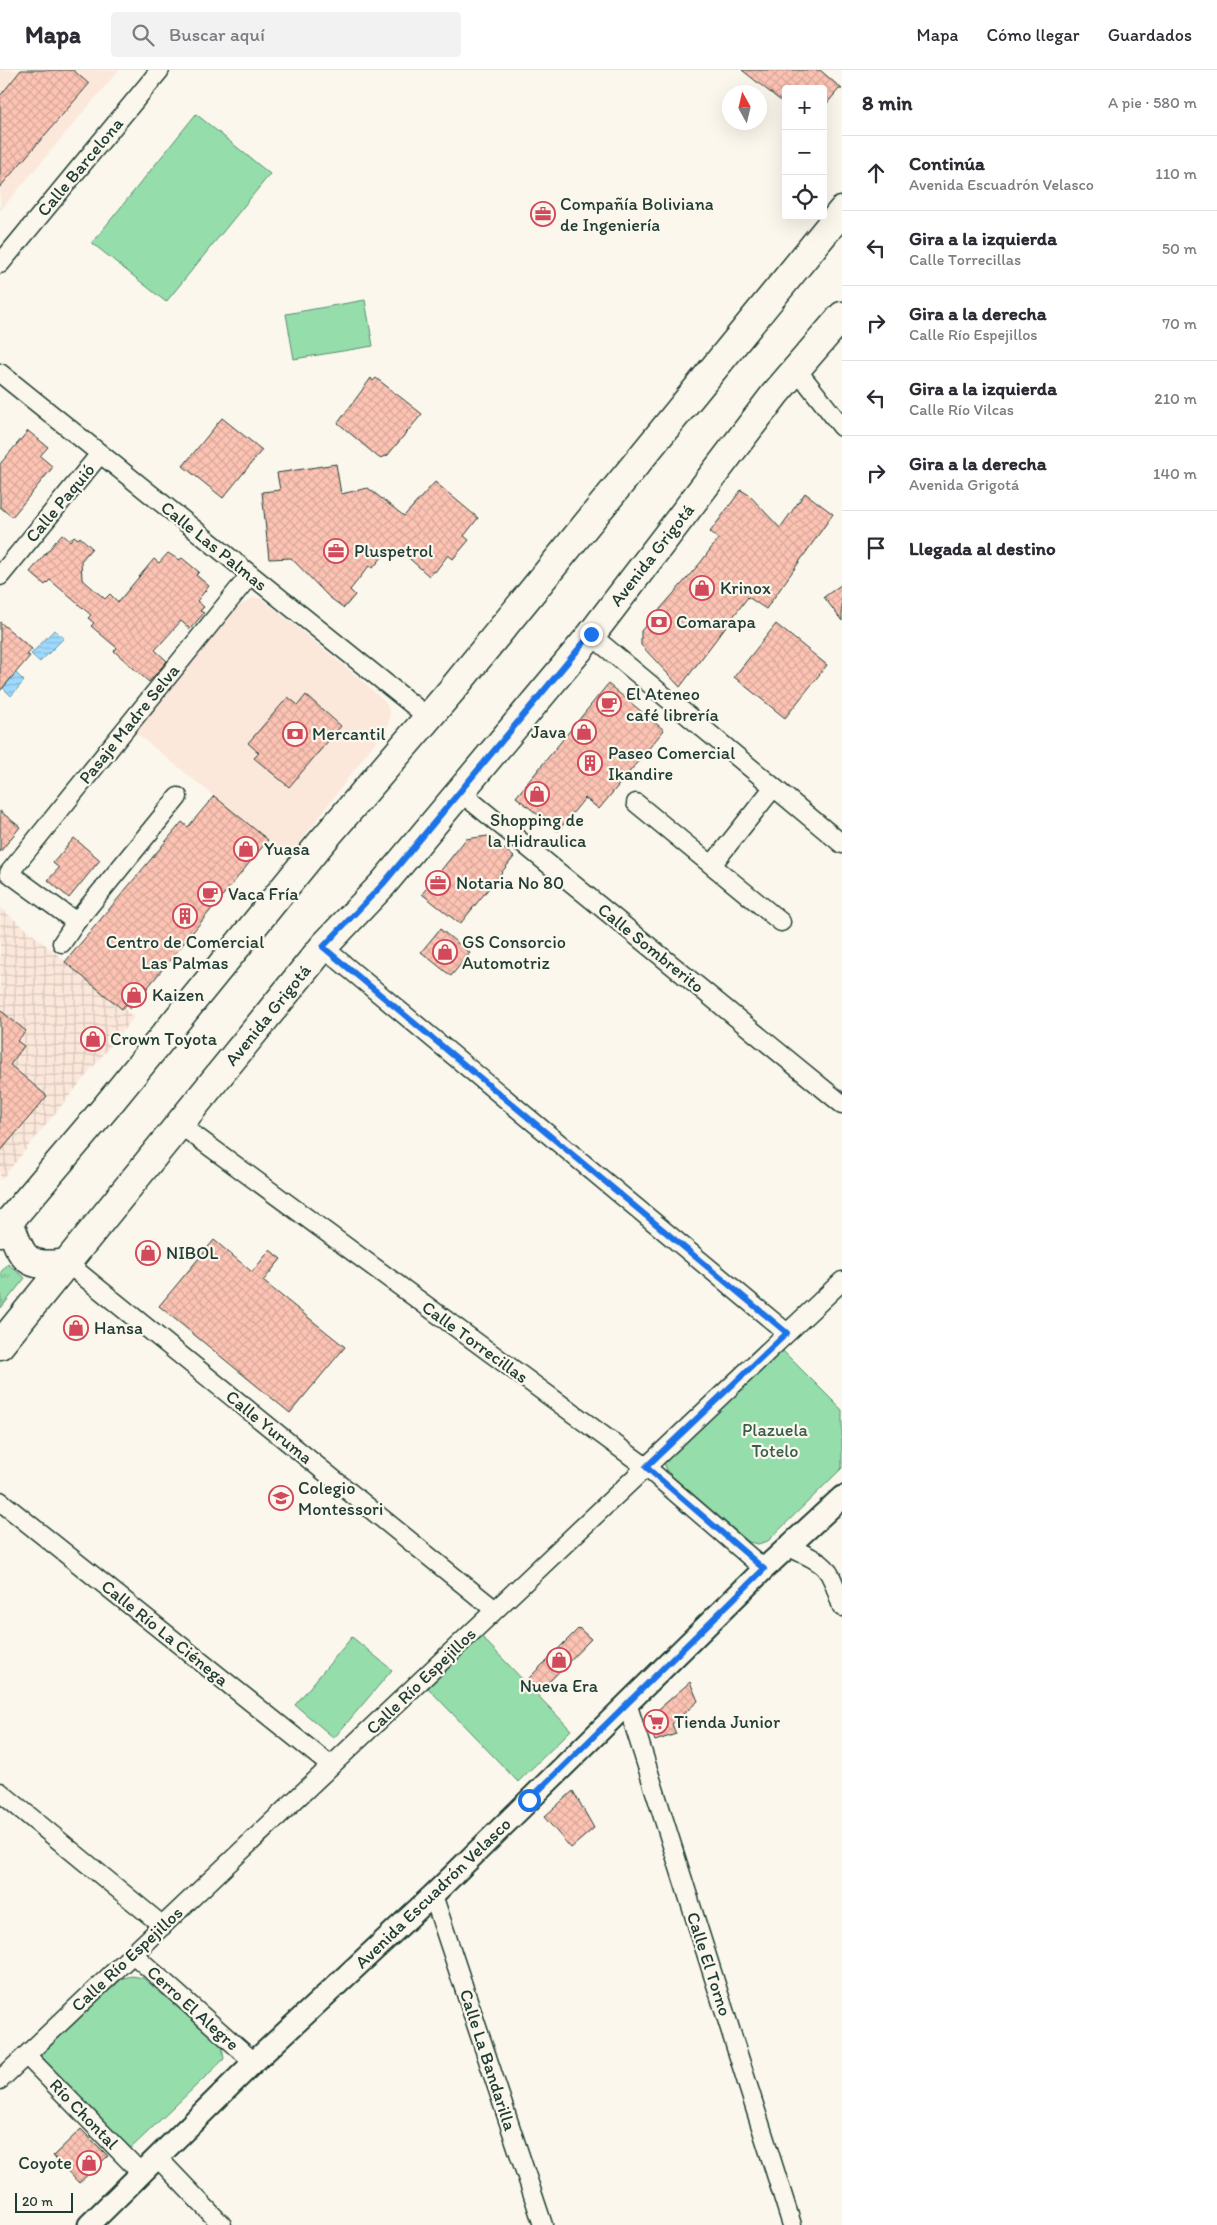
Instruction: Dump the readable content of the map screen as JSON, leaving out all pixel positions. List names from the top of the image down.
{
  "streets": {
    "main road": ["Avenida Grigotá"],
    "street": [
      "Calle Barcelona",
      "Calle Paquió",
      "Calle Las Palmas",
      "Pasaje Madre Selva",
      "Calle Sombrerito",
      "Calle Torrecillas",
      "Calle Yuruma",
      "Calle Río La Ciénega",
      "Calle Río Espejillos",
      "Avenida Escuadrón Velasco",
      "Calle El Torno",
      "Cerro El Alegre",
      "Calle La Bandarilla",
      "Río Chontal"
    ]
  },
  "crossings": [
    ["Calle Paquió", "Calle Las Palmas"],
    ["Calle Las Palmas", "Pasaje Madre Selva"],
    ["Avenida Grigotá", "Calle Sombrerito"],
    ["Avenida Grigotá", "Calle Torrecillas"],
    ["Avenida Grigotá", "Calle Yuruma"],
    ["Calle Torrecillas", "Calle Río Espejillos"],
    ["Calle Torrecillas", "Avenida Escuadrón Velasco"],
    ["Calle Yuruma", "Calle Río Espejillos"],
    ["Calle Río La Ciénega", "Calle Río Espejillos"],
    ["Calle Río Espejillos", "Cerro El Alegre"],
    ["Calle Río Espejillos", "Río Chontal"],
    ["Avenida Escuadrón Velasco", "Calle El Torno"],
    ["Avenida Escuadrón Velasco", "Cerro El Alegre"],
    ["Avenida Escuadrón Velasco", "Calle La Bandarilla"],
    ["Avenida Escuadrón Velasco", "Río Chontal"]
  ],
  "parks": ["Plazuela Totelo"],
  "places": {
    "office": ["Compañía Boliviana de Ingeniería", "Pluspetrol", "Notaria No 80"],
    "shop": [
      "Krinox",
      "Java",
      "Shopping de la Hidraulica",
      "Yuasa",
      "GS Consorcio Automotriz",
      "Kaizen",
      "Crown Toyota",
      "NIBOL",
      "Hansa",
      "Nueva Era",
      "Coyote"
    ],
    "bank": ["Comarapa", "Mercantil"],
    "cafe": ["El Ateneo café librería", "Vaca Fría"],
    "building": ["Paseo Comercial Ikandire", "Centro de Comercial Las Palmas"],
    "school or university": ["Colegio Montessori"],
    "supermarket": ["Tienda Junior"]
  },
  "scale_bar": "20 m",
  "north": "top",
  "page": {
    "header": "Mapa",
    "search": "Buscar aquí",
    "nav": ["Mapa", "Cómo llegar", "Guardados"],
    "heading": ["8 min", "A pie · 580 m"],
    "map_buttons": ["+", "−"],
    "list": [
      ["Continúa", "Avenida Escuadrón Velasco", "110 m"],
      ["Gira a la izquierda", "Calle Torrecillas", "50 m"],
      ["Gira a la derecha", "Calle Río Espejillos", "70 m"],
      ["Gira a la izquierda", "Calle Río Vilcas", "210 m"],
      ["Gira a la derecha", "Avenida Grigotá", "140 m"],
      "Llegada al destino"
    ],
    "scale": "20 m"
  }
}
